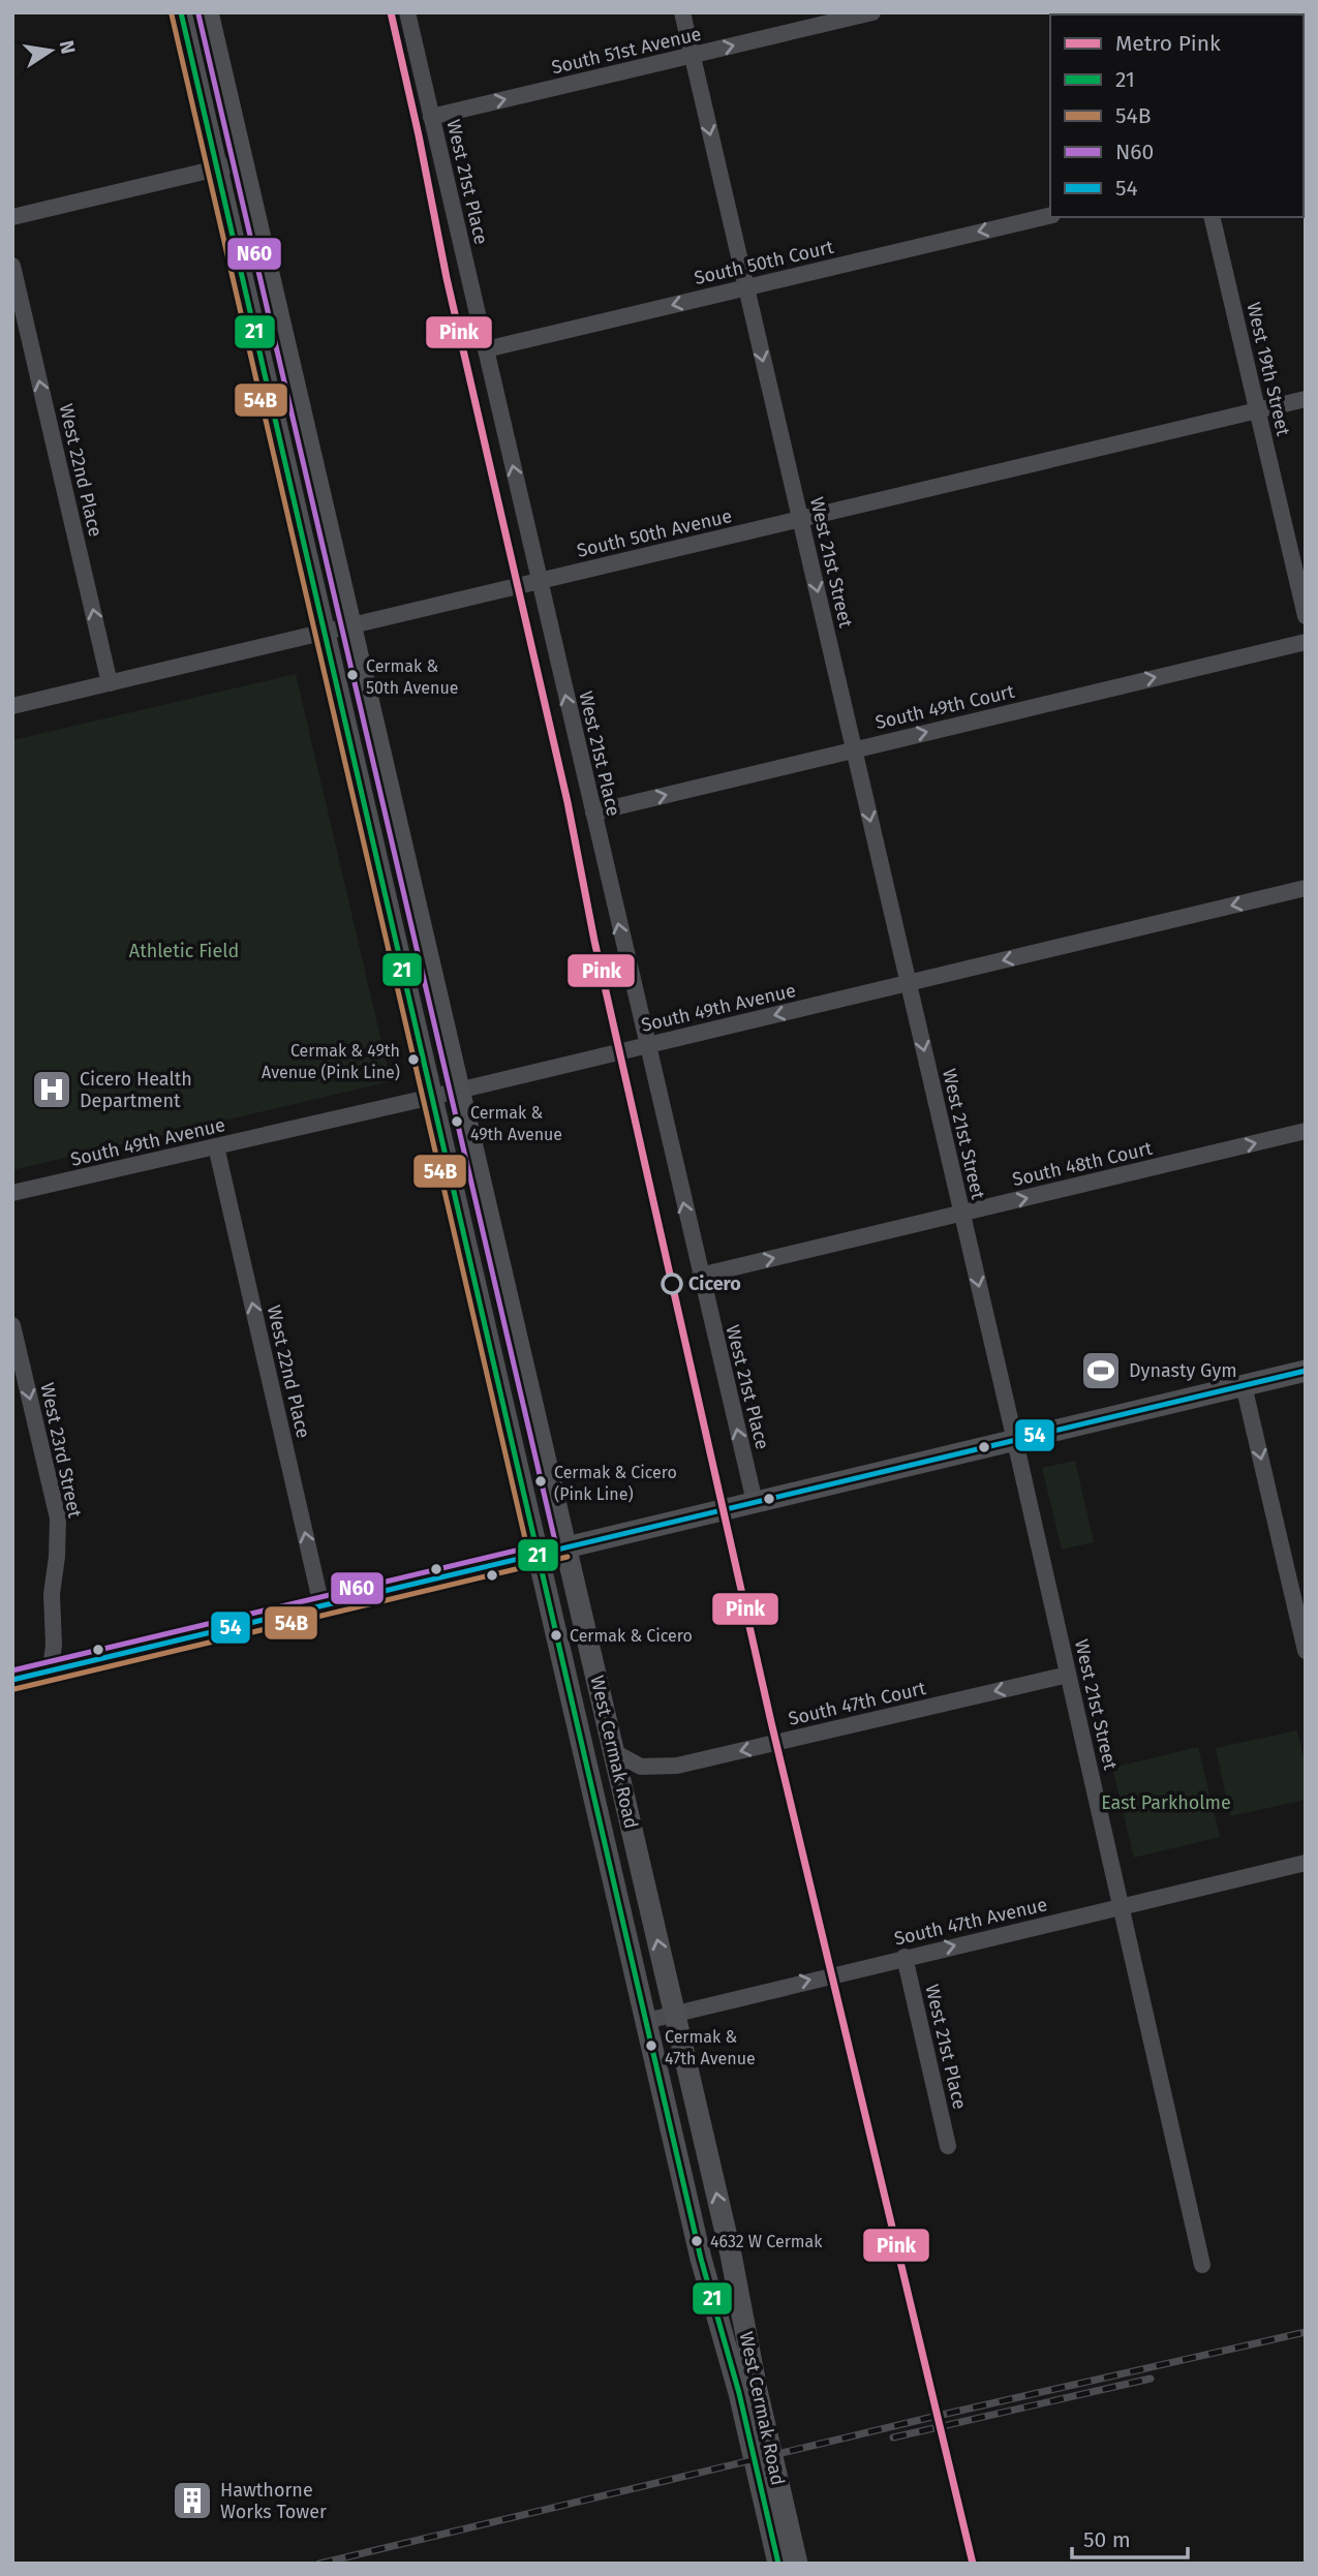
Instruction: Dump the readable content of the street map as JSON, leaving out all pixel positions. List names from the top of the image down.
{
  "streets": {
    "main road": ["West Cermak Road"],
    "street": [
      "South 51st Avenue",
      "West 21st Place",
      "South 50th Court",
      "West 19th Street",
      "West 22nd Place",
      "South 50th Avenue",
      "West 21st Street",
      "South 49th Court",
      "South 49th Avenue",
      "South 48th Court",
      "West 23rd Street",
      "South 47th Court",
      "South 47th Avenue"
    ]
  },
  "crossings": [
    ["South 51st Avenue", "West 21st Place"],
    ["South 51st Avenue", "West 21st Street"],
    ["West 21st Place", "South 50th Court"],
    ["West 21st Place", "South 50th Avenue"],
    ["West 21st Place", "South 49th Court"],
    ["West 21st Place", "South 49th Avenue"],
    ["West 21st Place", "South 48th Court"],
    ["West 21st Place", "South 47th Avenue"],
    ["South 50th Court", "West 21st Street"],
    ["West 19th Street", "South 50th Avenue"],
    ["West 22nd Place", "South 50th Avenue"],
    ["West 22nd Place", "South 49th Avenue"],
    ["South 50th Avenue", "West 21st Street"],
    ["South 50th Avenue", "West Cermak Road"],
    ["West 21st Street", "South 49th Court"],
    ["West 21st Street", "South 49th Avenue"],
    ["West 21st Street", "South 48th Court"],
    ["West 21st Street", "South 47th Court"],
    ["West 21st Street", "South 47th Avenue"],
    ["South 49th Avenue", "West Cermak Road"],
    ["South 47th Court", "West Cermak Road"],
    ["West Cermak Road", "South 47th Avenue"]
  ],
  "one_way": [
    "South 51st Avenue",
    "West 21st Place",
    "South 50th Court",
    "West 22nd Place",
    "West 21st Street",
    "South 49th Court",
    "South 49th Avenue",
    "South 48th Court",
    "West 23rd Street",
    "South 47th Court",
    "South 47th Avenue"
  ],
  "parks": ["Athletic Field", "East Parkholme"],
  "places": {
    "other": [
      "Cermak & 50th Avenue",
      "Cermak & 49th Avenue (Pink Line)",
      "Cermak & 49th Avenue",
      "Cicero",
      "Cermak & Cicero (Pink Line)",
      "Cermak & Cicero",
      "Cermak & 47th Avenue",
      "4632 W Cermak"
    ],
    "hospital": ["Cicero Health Department"],
    "sports": ["Dynasty Gym"],
    "building": ["Hawthorne Works Tower"]
  },
  "lines": [
    "metro line Pink",
    "transit line 21",
    "transit line 54B",
    "transit line N60",
    "transit line 54"
  ],
  "legend": [
    "Metro Pink",
    "21",
    "54B",
    "N60",
    "54"
  ],
  "scale_bar": "50 m",
  "north": "right"
}
